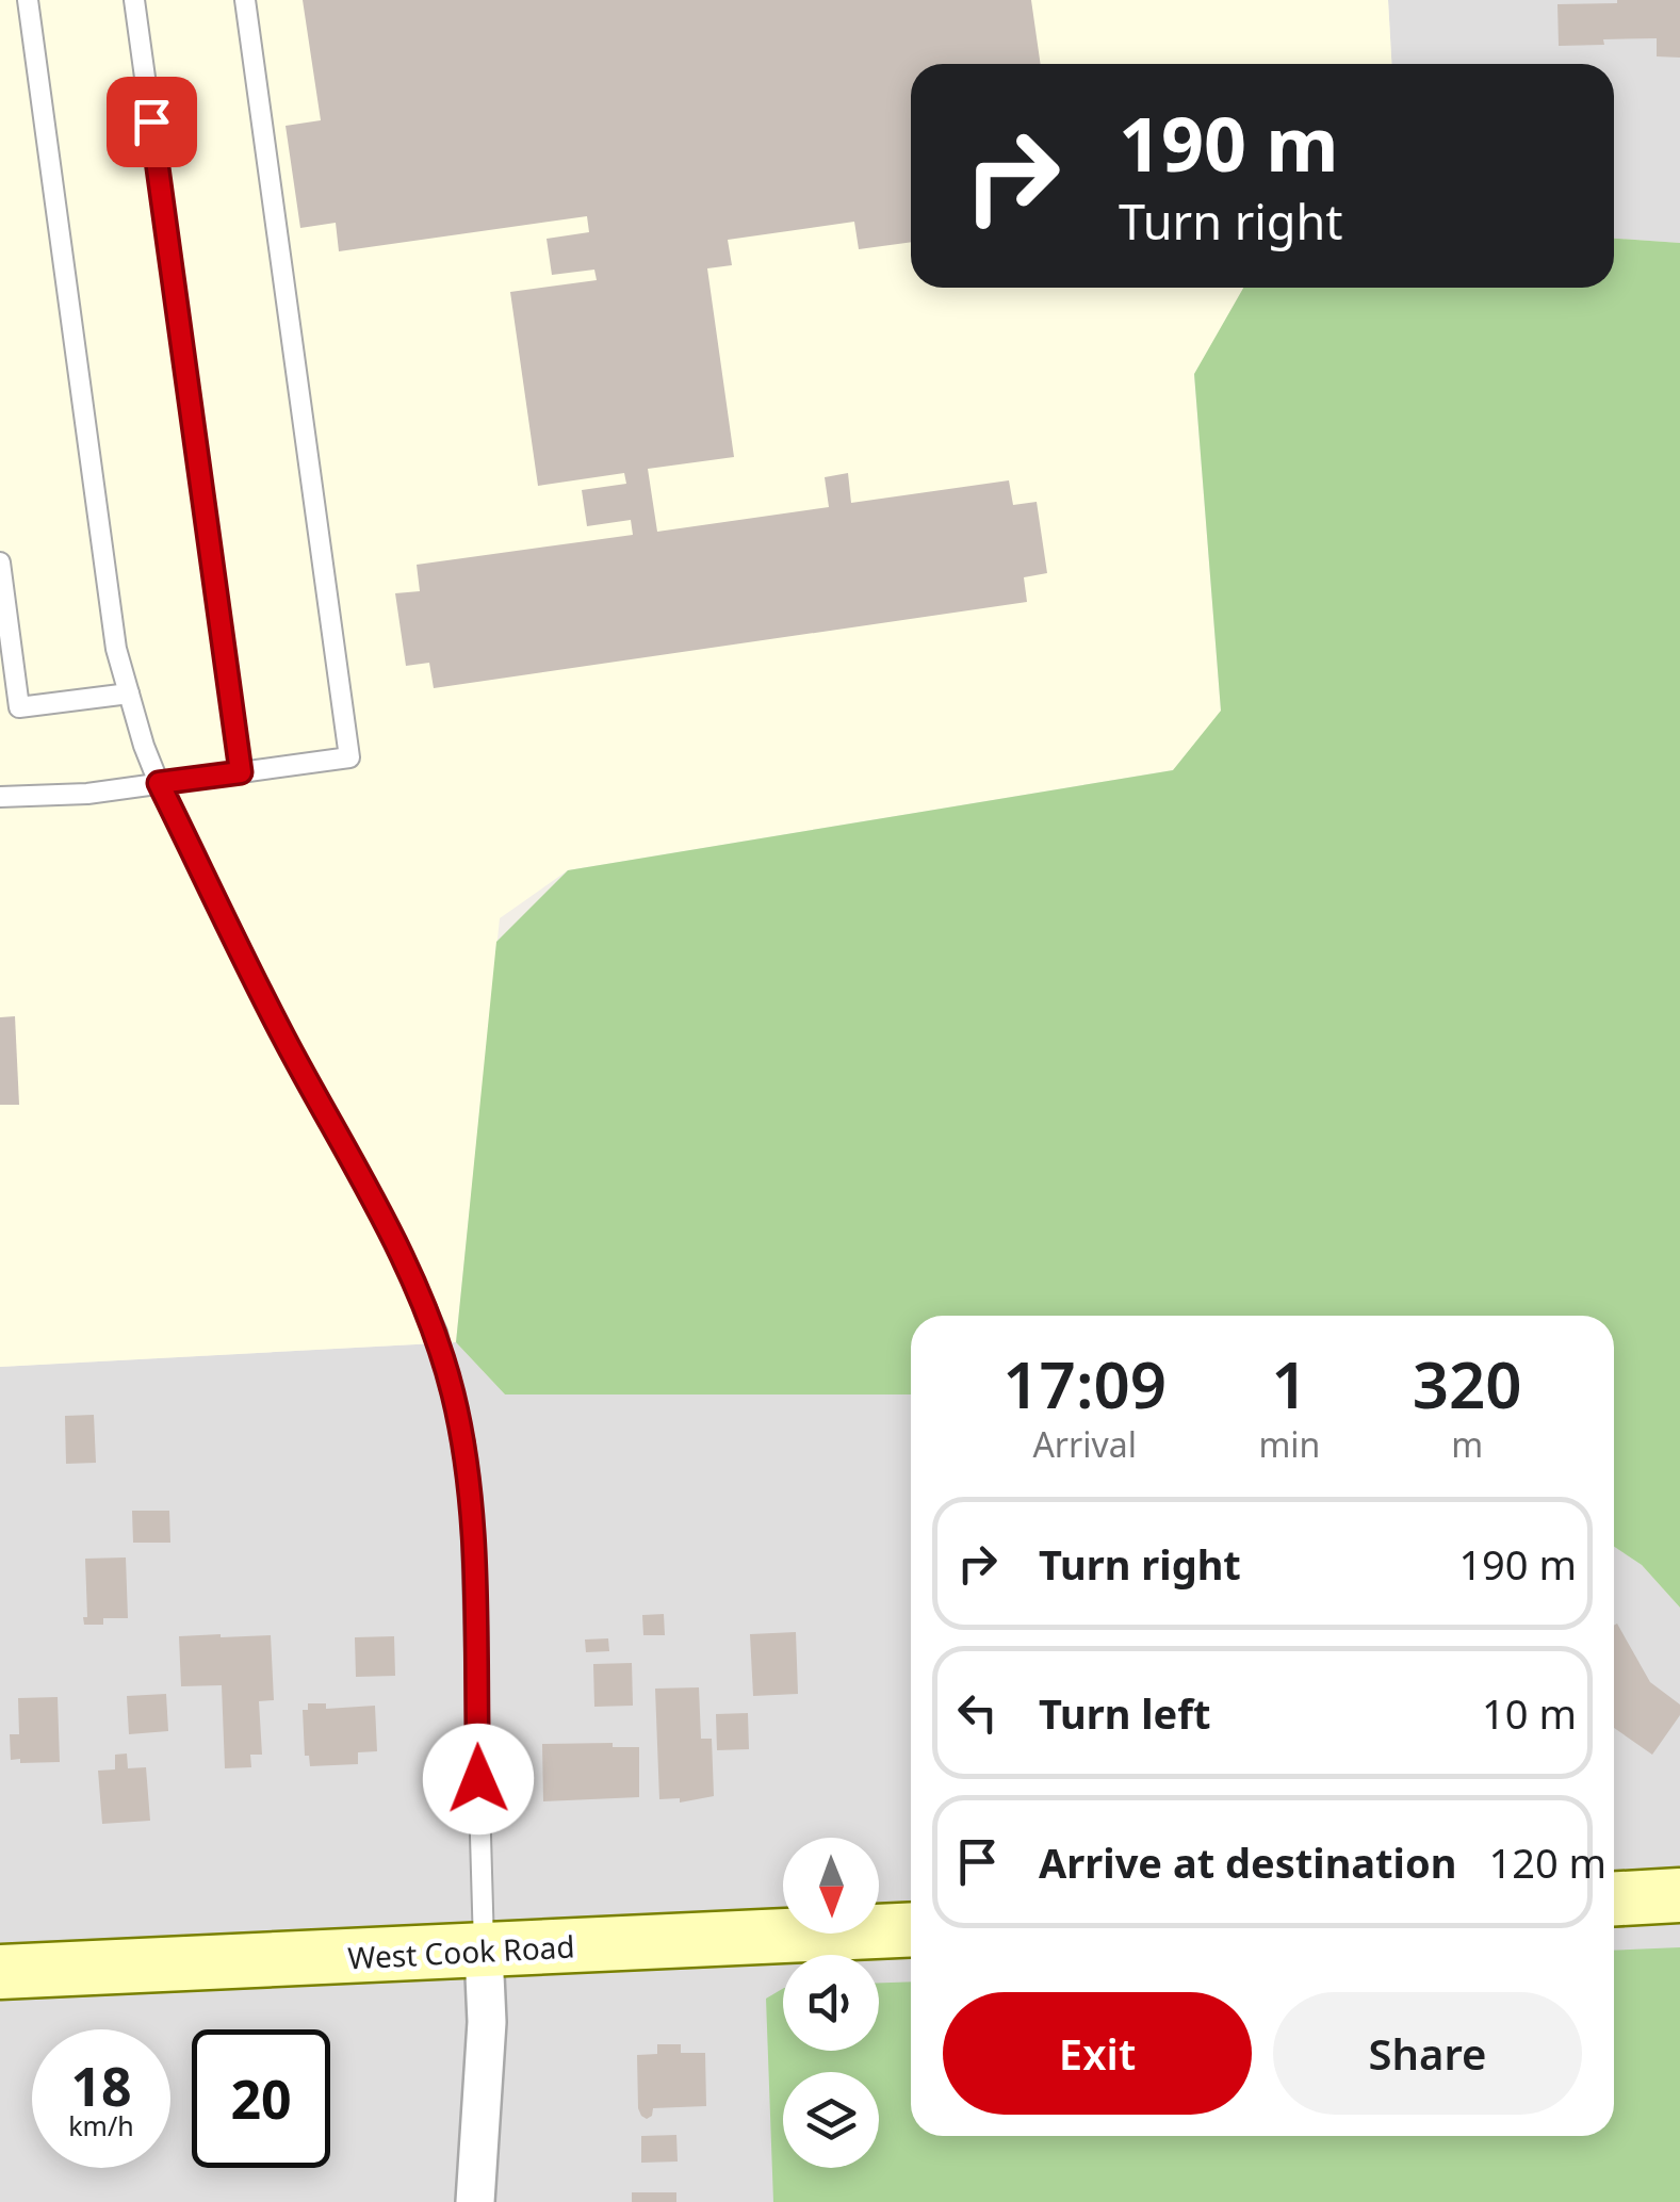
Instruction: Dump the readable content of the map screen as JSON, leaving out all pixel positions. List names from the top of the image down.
{
  "streets": {
    "main road": ["West Cook Road"]
  },
  "north": "bottom",
  "page": {
    "turn": ["190 m", "Turn right"],
    "eta": [
      "17:09",
      "Arrival",
      "1",
      "min",
      "320",
      "m"
    ],
    "list": [
      {
        "name": "Turn right",
        "value": "190 m"
      },
      {
        "name": "Turn left",
        "value": "10 m"
      },
      {
        "name": "Arrive at destination",
        "value": "120 m"
      }
    ],
    "buttons": ["Exit", "Share"],
    "speed": "18 km/h",
    "limit": "20"
  }
}
